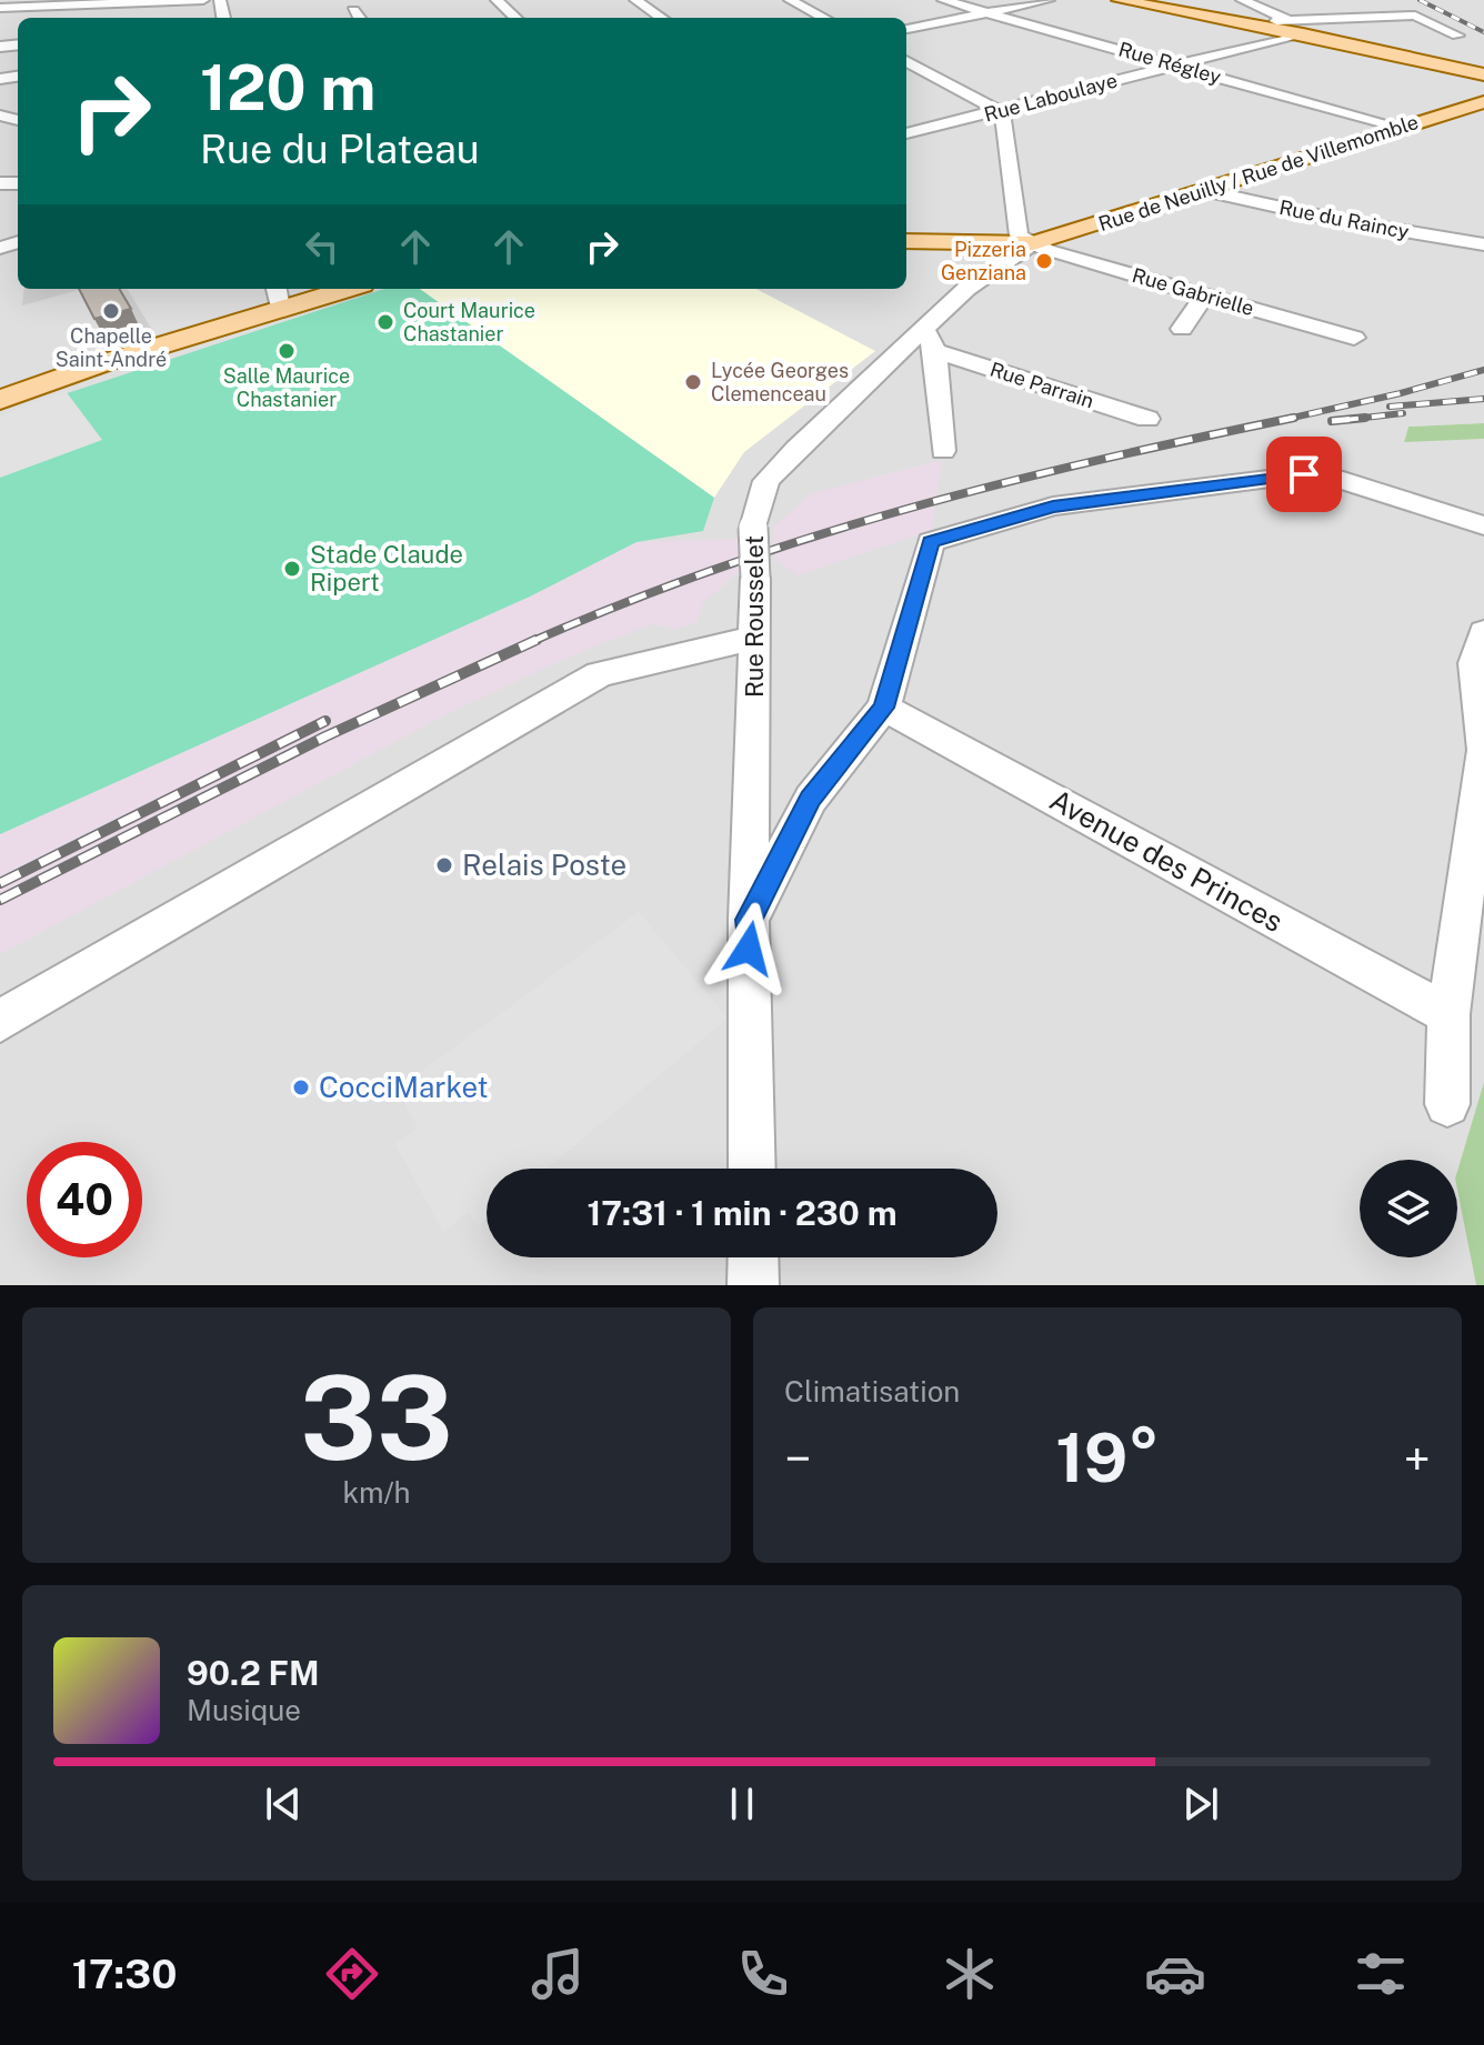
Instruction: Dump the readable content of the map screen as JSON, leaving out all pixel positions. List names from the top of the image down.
{
  "streets": {
    "main road": ["Rue de Neuilly / Rue de Villemomble"],
    "street": [
      "Rue Régley",
      "Rue Laboulaye",
      "Rue du Raincy",
      "Rue Gabrielle",
      "Rue Parrain",
      "Rue Rousselet",
      "Avenue des Princes"
    ]
  },
  "crossings": [
    ["Rue Régley", "Rue Laboulaye"],
    ["Rue Régley", "Rue de Neuilly / Rue de Villemomble"],
    ["Rue de Neuilly / Rue de Villemomble", "Rue du Raincy"],
    ["Rue de Neuilly / Rue de Villemomble", "Rue Gabrielle"],
    ["Rue de Neuilly / Rue de Villemomble", "Rue Rousselet"],
    ["Rue Gabrielle", "Rue Rousselet"]
  ],
  "places": [
    "Pizzeria Genziana",
    "Chapelle Saint-André",
    "Court Maurice Chastanier",
    "Salle Maurice Chastanier",
    "Lycée Georges Clemenceau",
    "Stade Claude Ripert",
    "Relais Poste",
    "CocciMarket"
  ],
  "page": {
    "turn": ["120 m", "Rue du Plateau"],
    "limit": "40",
    "trip": "17:31 · 1 min · 230 m",
    "tile": [
      ["33", "km/h"],
      "Climatisation"
    ],
    "heat": ["−", "19°", "+"],
    "song": ["90.2 FM", "Musique"],
    "tabs": "17:30"
  }
}
